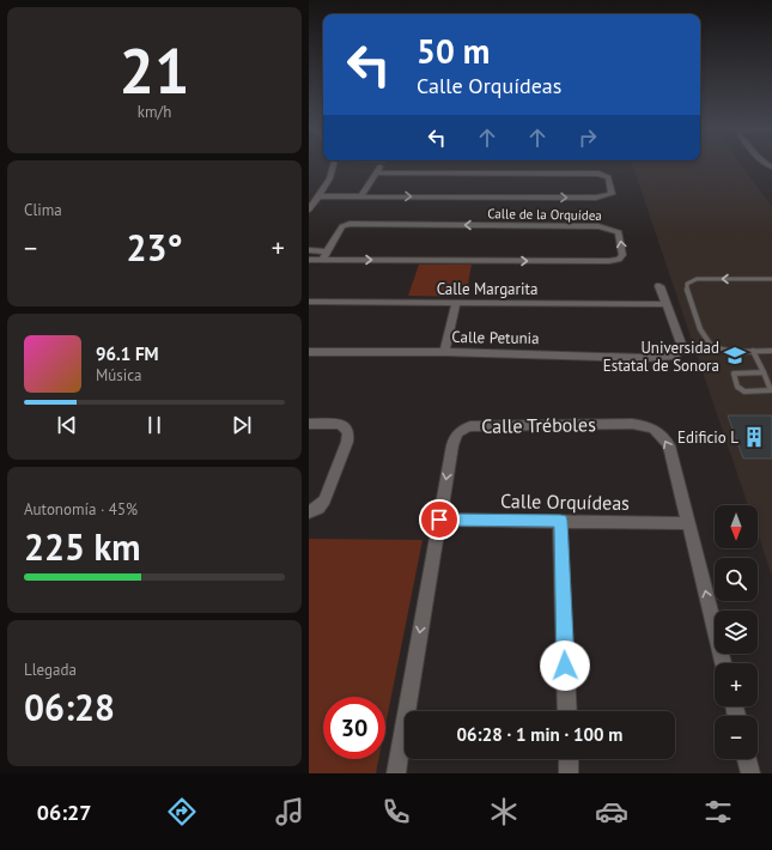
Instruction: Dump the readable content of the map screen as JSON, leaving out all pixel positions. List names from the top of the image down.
{
  "streets": {
    "street": [
      "Calle de la Orquídea",
      "Calle Margarita",
      "Calle Petunia",
      "Calle Tréboles",
      "Calle Orquídeas"
    ]
  },
  "crossings": [
    ["Calle Margarita", "Calle Petunia"],
    ["Calle Tréboles", "Calle Orquídeas"]
  ],
  "places": {
    "school or university": ["Universidad Estatal de Sonora"],
    "building": ["Edificio L"]
  },
  "north": "bottom",
  "page": {
    "tile": [
      ["21", "km/h"],
      "Clima",
      ["Autonomía · 45%", "225 km"],
      ["Llegada", "06:28"]
    ],
    "turn": ["50 m", "Calle Orquídeas"],
    "heat": ["−", "23°", "+"],
    "song": ["96.1 FM", "Música"],
    "map_buttons": ["+", "−"],
    "limit": "30",
    "trip": "06:28 · 1 min · 100 m",
    "tabs": "06:27"
  }
}
